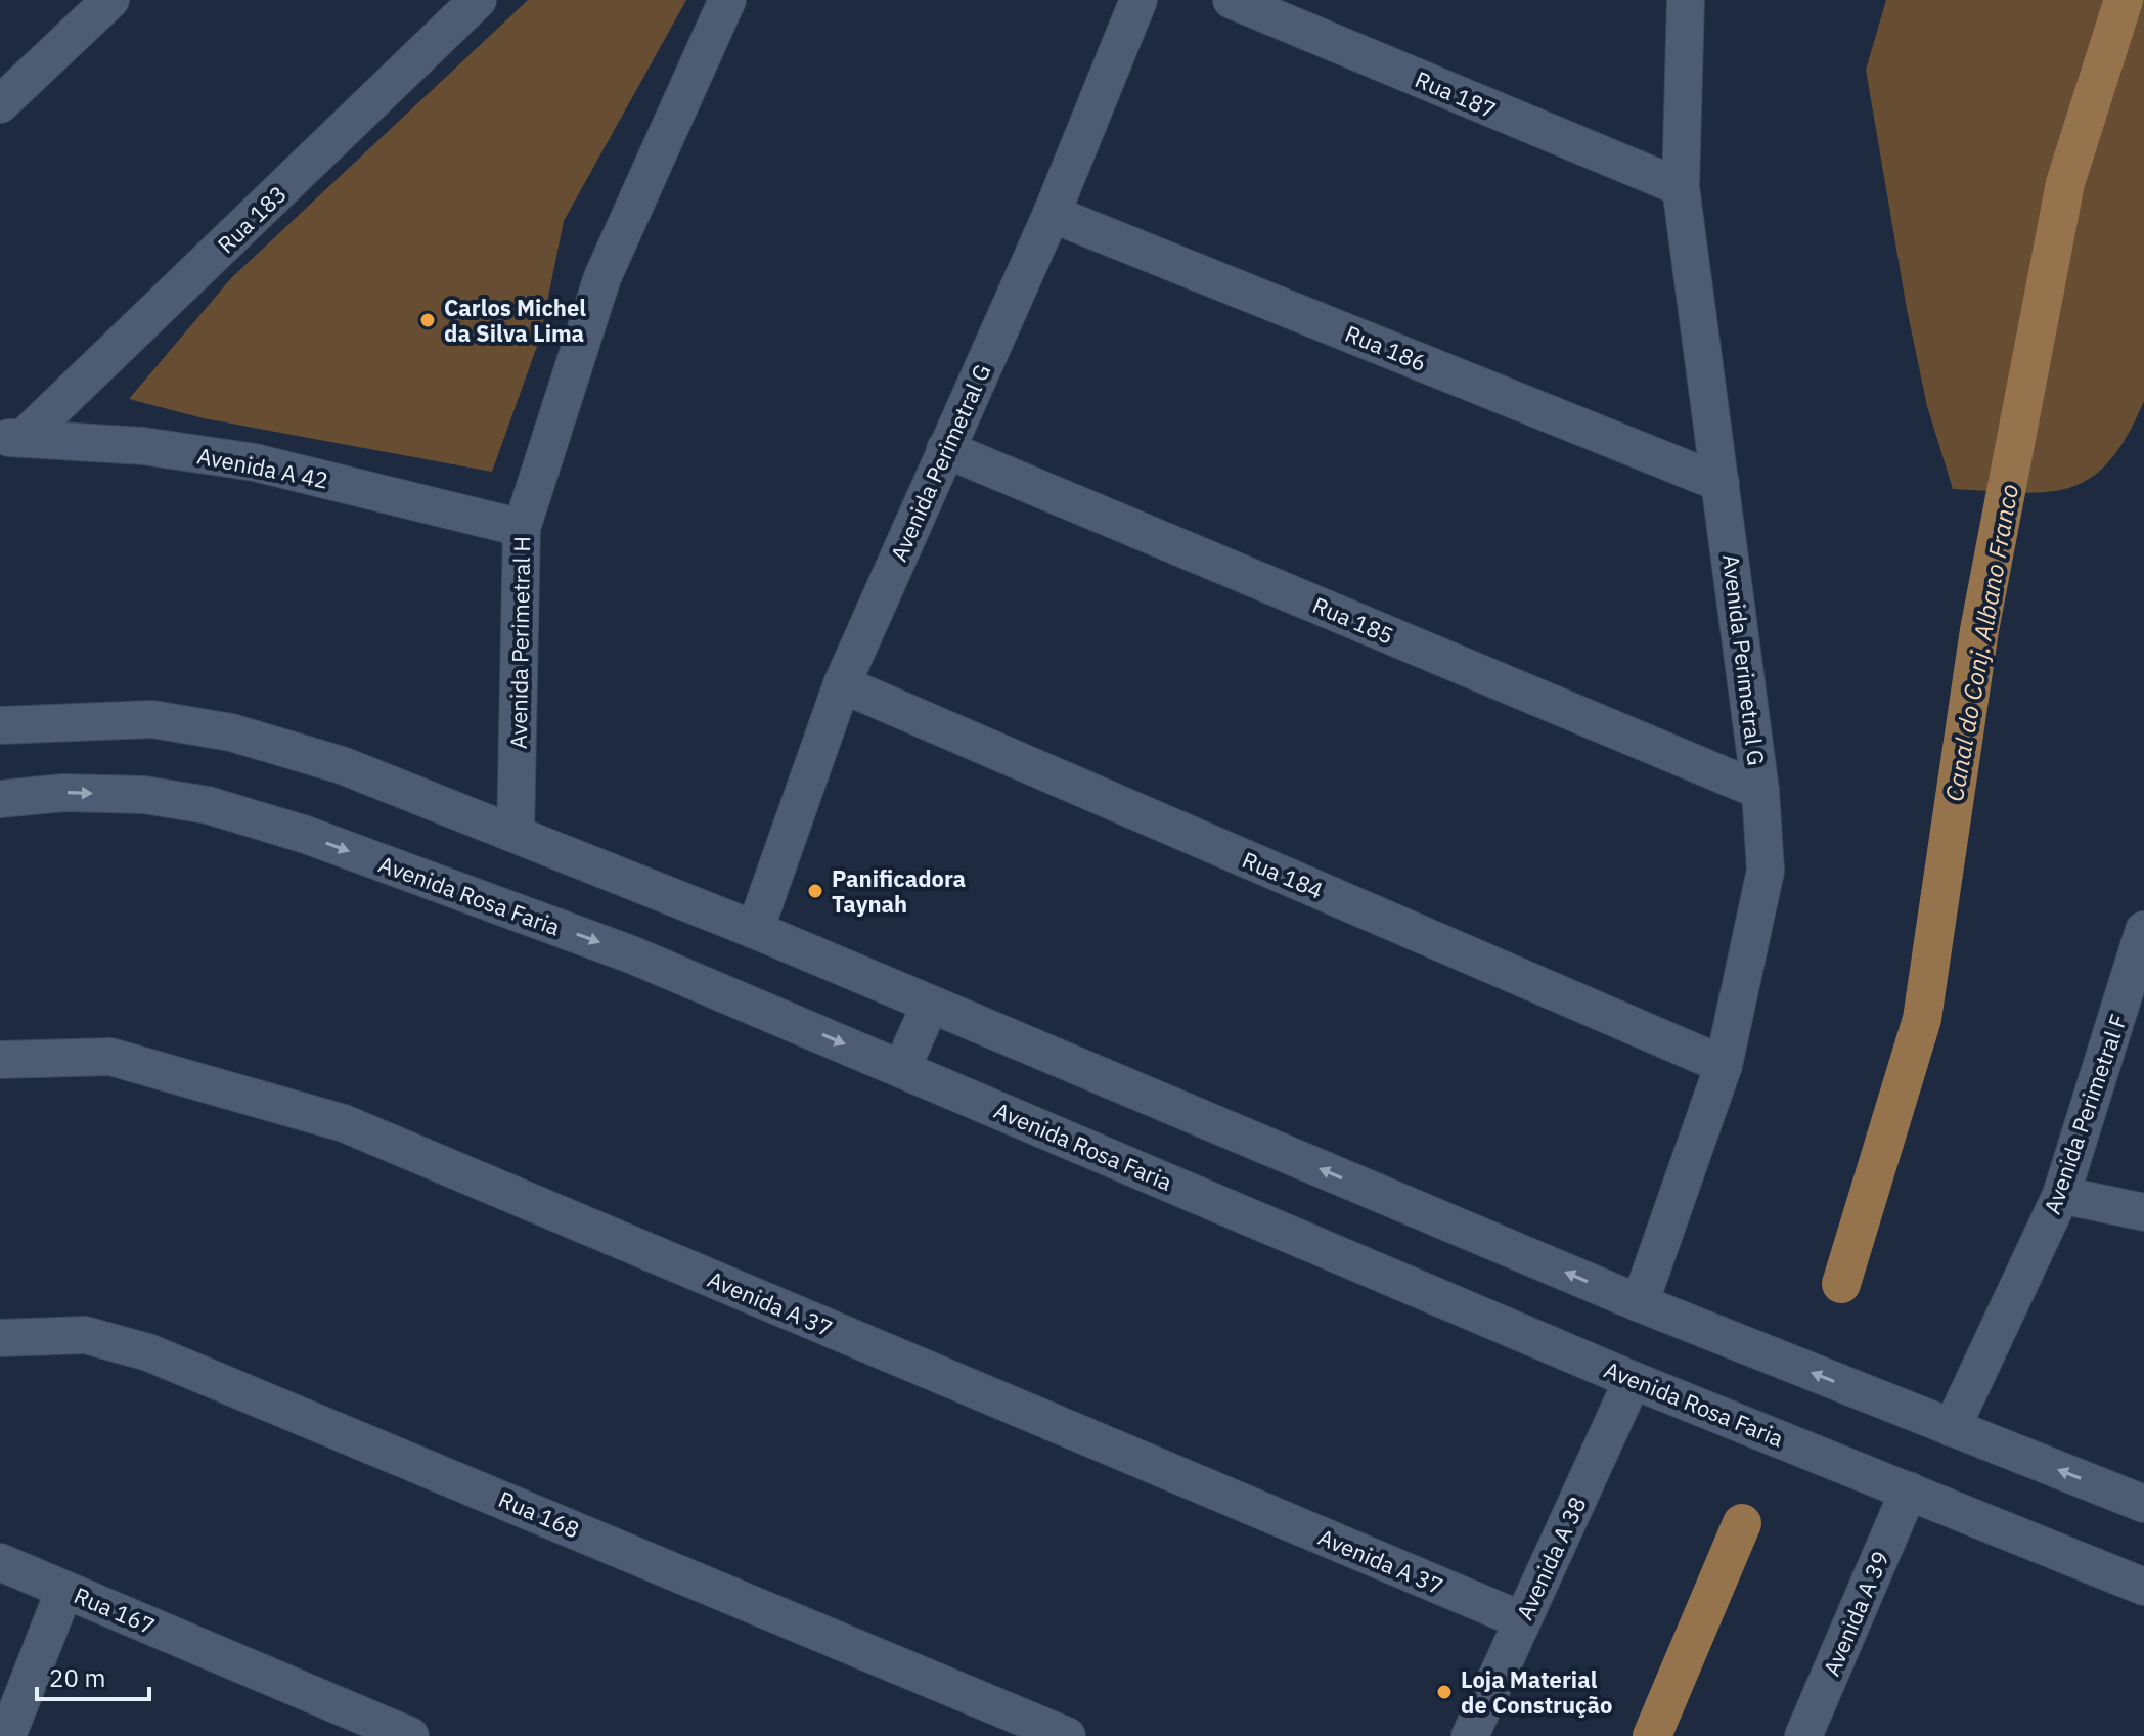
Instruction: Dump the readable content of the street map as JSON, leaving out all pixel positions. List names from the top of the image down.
{
  "streets": {
    "street": [
      "Rua 187",
      "Rua 183",
      "Rua 186",
      "Avenida Perimetral G",
      "Avenida A 42",
      "Rua 185",
      "Avenida Perimetral H",
      "Rua 184",
      "Avenida Rosa Faria",
      "Avenida Perimetral F",
      "Avenida A 37",
      "Rua 168",
      "Avenida A 38",
      "Rua 167",
      "Avenida A 39"
    ]
  },
  "crossings": [
    ["Rua 187", "Avenida Perimetral G"],
    ["Rua 183", "Avenida A 42"],
    ["Rua 186", "Avenida Perimetral G"],
    ["Avenida Perimetral G", "Rua 185"],
    ["Avenida Perimetral G", "Rua 184"],
    ["Avenida A 42", "Avenida Perimetral H"],
    ["Avenida Rosa Faria", "Avenida A 38"],
    ["Avenida Rosa Faria", "Avenida A 39"],
    ["Avenida A 37", "Avenida A 38"]
  ],
  "water": ["Canal do Conj. Albano Franco"],
  "places": ["Carlos Michel da Silva Lima", "Panificadora Taynah", "Loja Material de Construção"],
  "scale_bar": "20 m"
}
